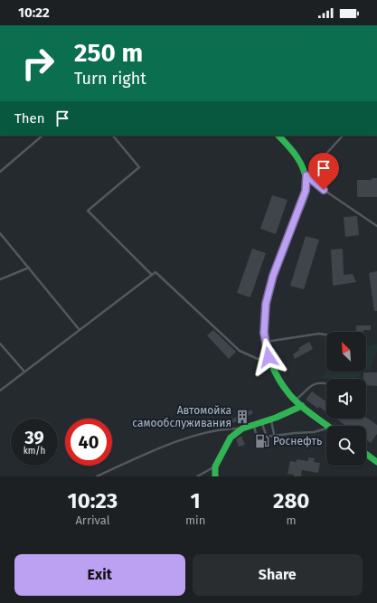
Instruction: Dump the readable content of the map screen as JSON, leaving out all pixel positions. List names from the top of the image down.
{
  "places": {
    "building": ["Автомойка самообслуживания"],
    "fuel station": ["Роснефть"]
  },
  "north": "top left",
  "page": {
    "status": "10:22",
    "turn": ["250 m", "Turn right"],
    "then": "Then",
    "speed": "39 km/h",
    "limit": "40",
    "eta": [
      "10:23",
      "Arrival",
      "1",
      "min",
      "280",
      "m"
    ],
    "buttons": ["Exit", "Share"]
  }
}
